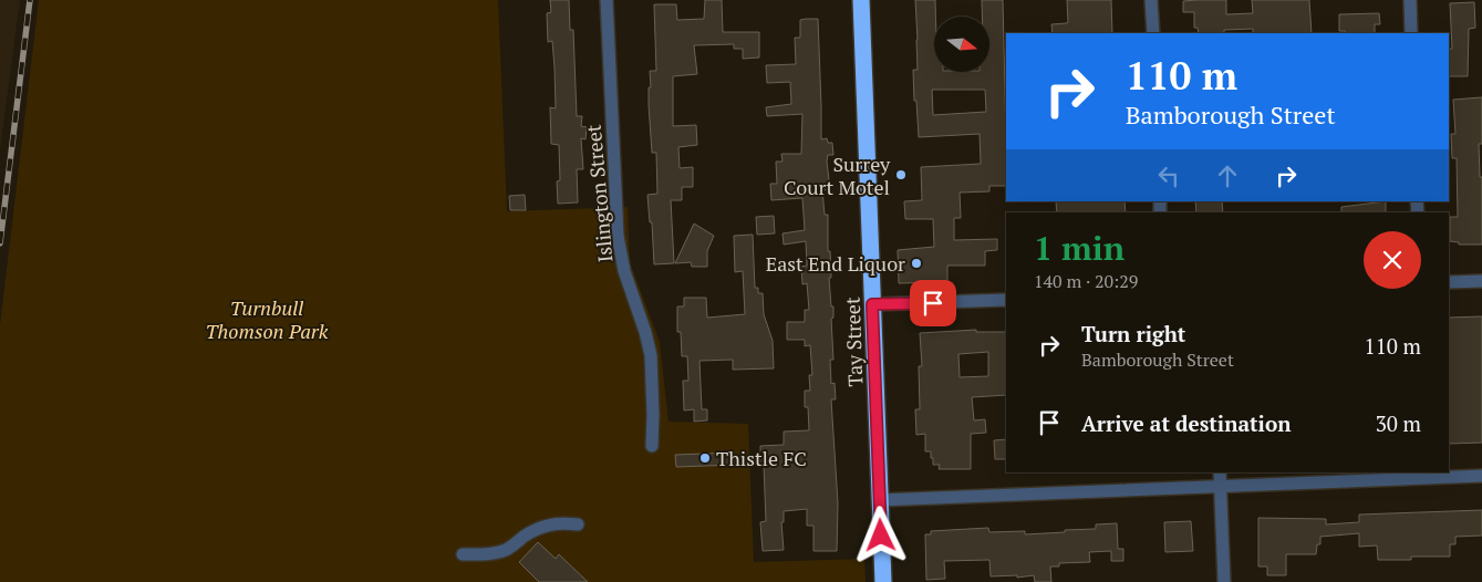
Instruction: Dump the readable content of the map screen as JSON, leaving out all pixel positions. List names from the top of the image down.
{
  "streets": {
    "highway": ["Tay Street"],
    "street": ["Islington Street"]
  },
  "parks": ["Turnbull Thomson Park"],
  "places": ["Surrey Court Motel", "East End Liquor", "Thistle FC"],
  "north": "right",
  "page": {
    "turn": ["110 m", "Bamborough Street"],
    "heading": ["1 min", "140 m · 20:29"],
    "list": [
      {
        "name": "Turn right",
        "note": "Bamborough Street",
        "value": "110 m"
      },
      {
        "name": "Arrive at destination",
        "value": "30 m"
      }
    ]
  }
}
